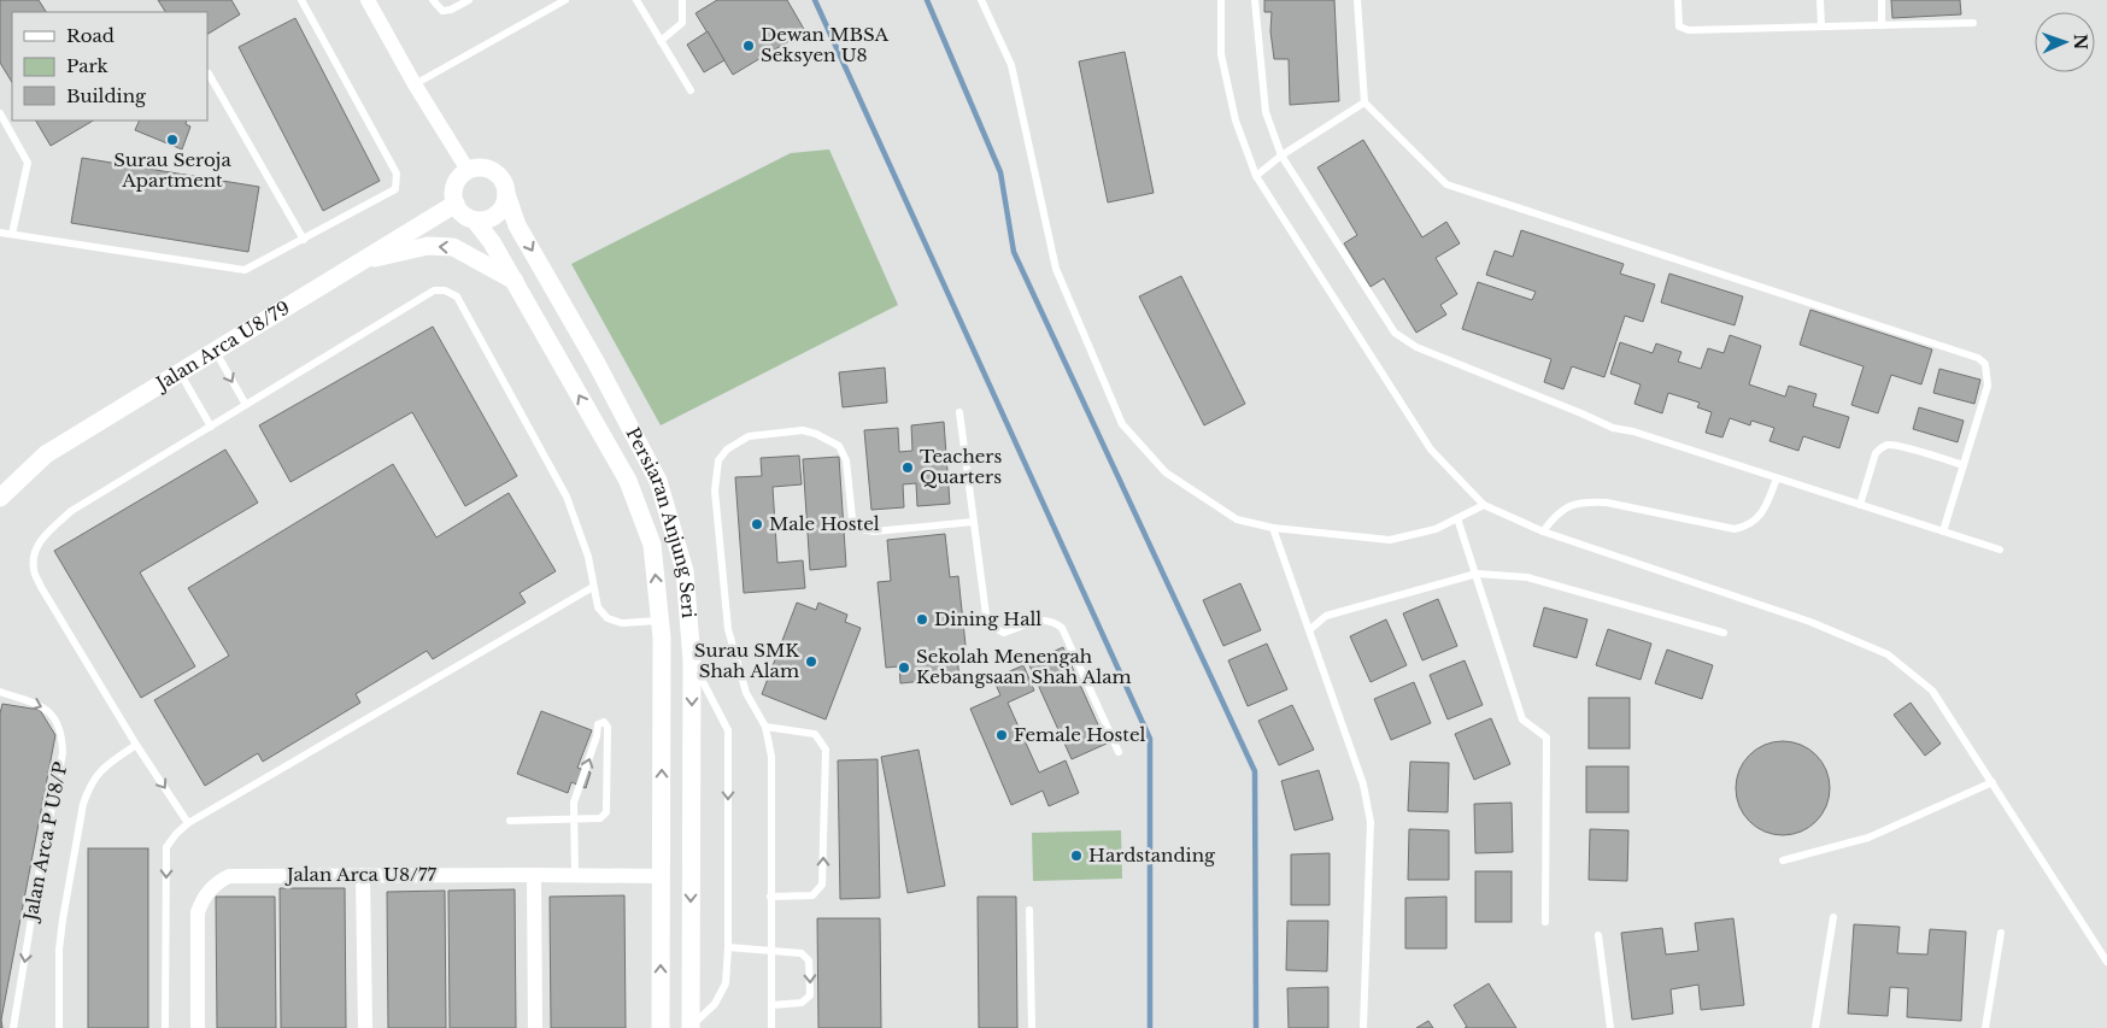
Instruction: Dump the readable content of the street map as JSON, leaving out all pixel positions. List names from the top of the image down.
{
  "streets": {
    "street": ["Jalan Arca U8/79", "Persiaran Anjung Seri", "Jalan Arca U8/77"],
    "lane": ["Jalan Arca P U8/P"]
  },
  "crossings": [
    ["Jalan Arca U8/79", "Persiaran Anjung Seri"],
    ["Persiaran Anjung Seri", "Jalan Arca U8/77"]
  ],
  "places": [
    "Dewan MBSA Seksyen U8",
    "Surau Seroja Apartment",
    "Teachers Quarters",
    "Male Hostel",
    "Dining Hall",
    "Surau SMK Shah Alam",
    "Sekolah Menengah Kebangsaan Shah Alam",
    "Female Hostel",
    "Hardstanding"
  ],
  "legend": ["Road", "Park", "Building"],
  "north": "right"
}
